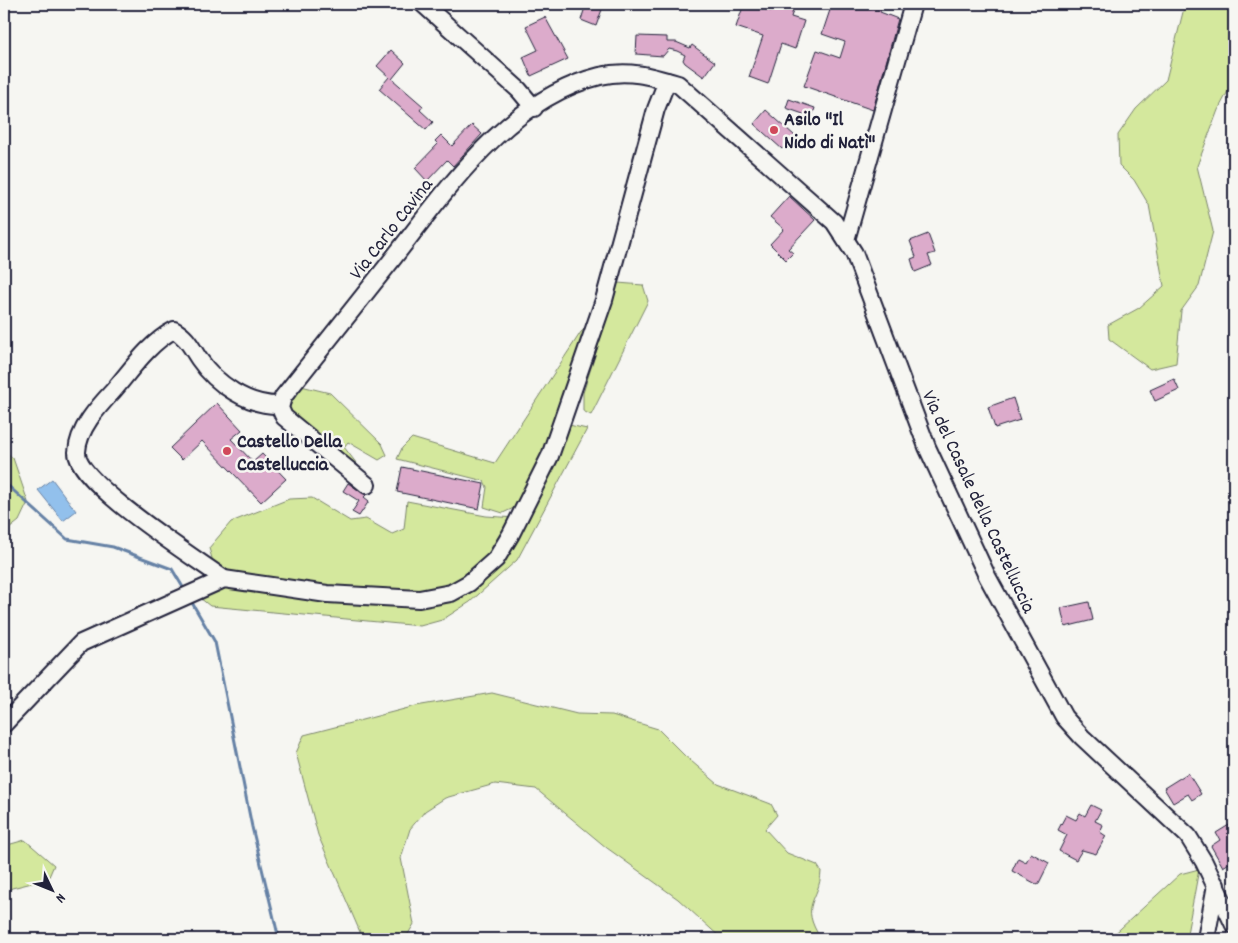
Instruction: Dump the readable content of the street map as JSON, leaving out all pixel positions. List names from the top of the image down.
{
  "streets": {
    "street": ["Via Carlo Cavina", "Via del Casale della Castelluccia"]
  },
  "crossings": [
    ["Via Carlo Cavina", "Via del Casale della Castelluccia"]
  ],
  "places": ["Asilo \"Il Nido di Natì\"", "Castello Della Castelluccia"],
  "north": "bottom right"
}
